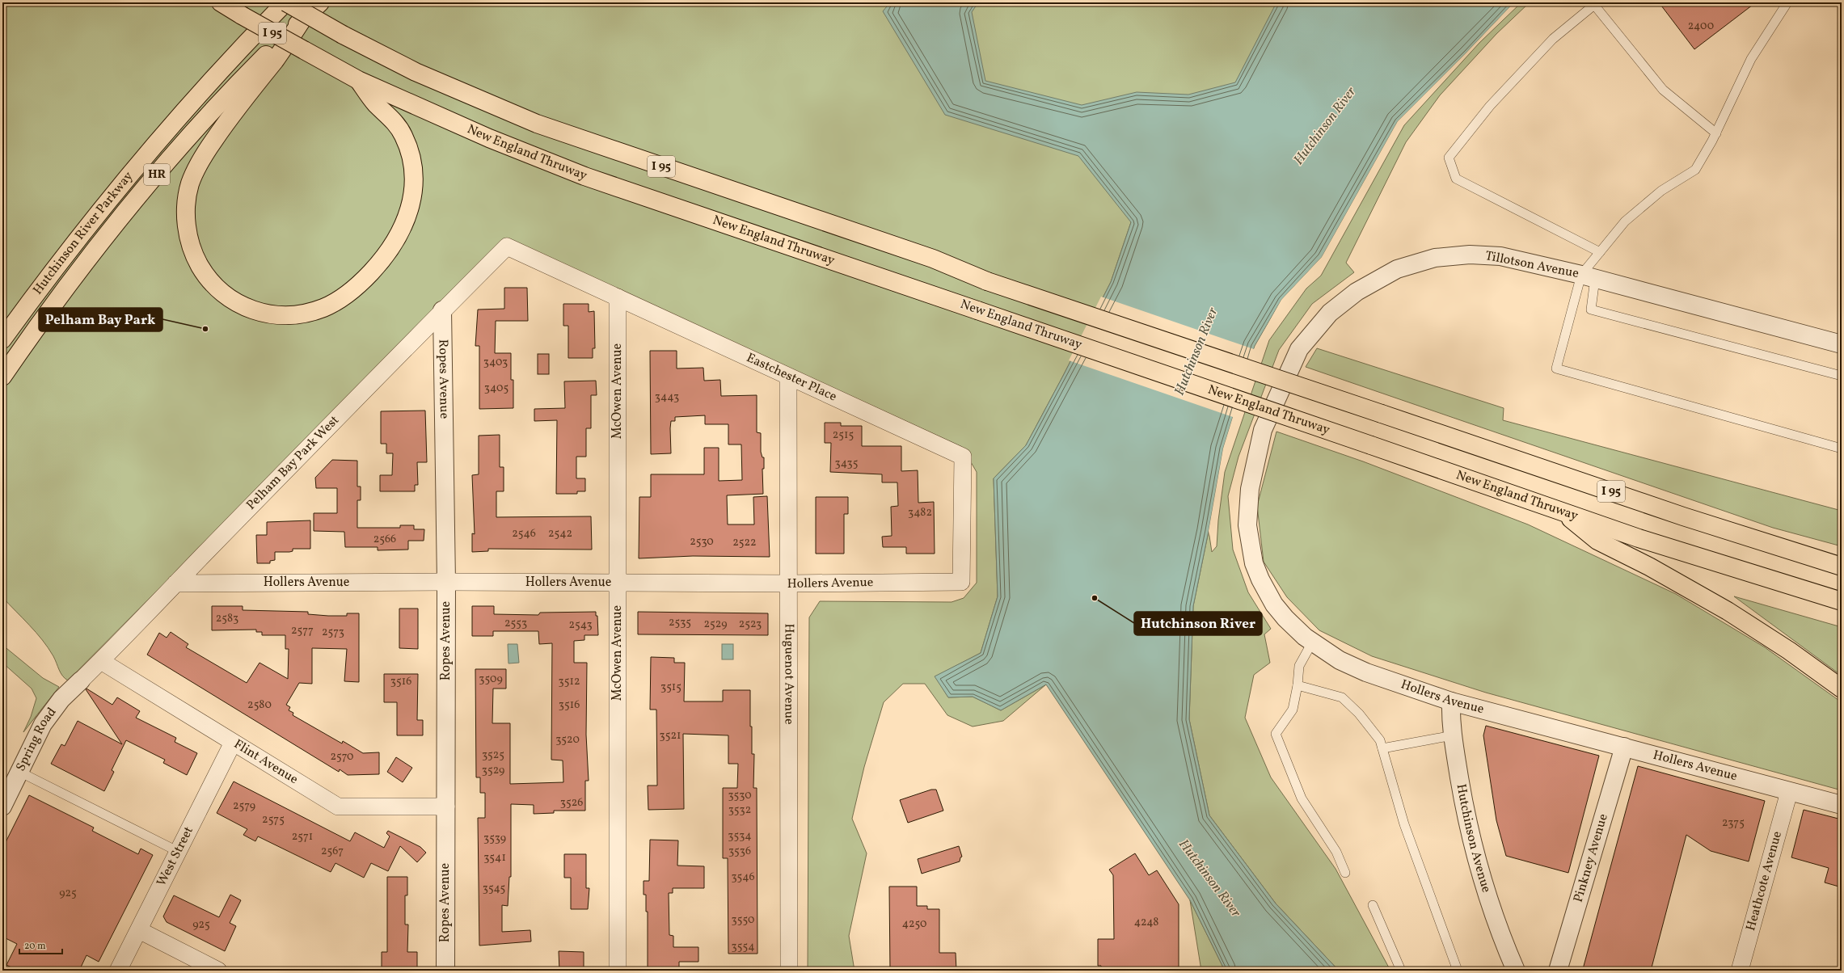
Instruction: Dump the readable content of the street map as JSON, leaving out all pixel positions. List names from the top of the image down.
{
  "streets": {
    "highway": [
      "I 95",
      "New England Thruway",
      "HR",
      "Hutchinson River Parkway"
    ],
    "street": [
      "Tillotson Avenue",
      "Eastchester Place",
      "Ropes Avenue",
      "McOwen Avenue",
      "Pelham Bay Park West",
      "Hollers Avenue",
      "Huguenot Avenue",
      "Spring Road",
      "Flint Avenue",
      "Hutchinson Avenue",
      "West Street",
      "Pinkney Avenue",
      "Heathcote Avenue"
    ]
  },
  "crossings": [
    ["I 95", "Hutchinson River Parkway"],
    ["Tillotson Avenue", "Hollers Avenue"],
    ["Eastchester Place", "McOwen Avenue"],
    ["Eastchester Place", "Pelham Bay Park West"],
    ["Eastchester Place", "Hollers Avenue"],
    ["Eastchester Place", "Huguenot Avenue"],
    ["Ropes Avenue", "Pelham Bay Park West"],
    ["Ropes Avenue", "Hollers Avenue"],
    ["Ropes Avenue", "Flint Avenue"],
    ["McOwen Avenue", "Hollers Avenue"],
    ["Pelham Bay Park West", "Hollers Avenue"],
    ["Pelham Bay Park West", "Spring Road"],
    ["Pelham Bay Park West", "Flint Avenue"],
    ["Hollers Avenue", "Huguenot Avenue"],
    ["Hollers Avenue", "Hutchinson Avenue"],
    ["Hollers Avenue", "Pinkney Avenue"],
    ["Hollers Avenue", "Heathcote Avenue"],
    ["Flint Avenue", "West Street"]
  ],
  "water": ["Hutchinson River"],
  "places": ["Pelham Bay Park", "Hutchinson River"],
  "house_numbers": [
    "2400",
    "3403",
    "3405",
    "3443",
    "2515",
    "3435",
    "3482",
    "2546",
    "2542",
    "2566",
    "2530",
    "2522",
    "2583",
    "2535",
    "2553",
    "2529",
    "2523",
    "2543",
    "2577",
    "2573",
    "3509",
    "3516",
    "3512",
    "3515",
    "2580",
    "3516",
    "3521",
    "3520",
    "3525",
    "2570",
    "3529",
    "3530",
    "3526",
    "2579",
    "3532",
    "2575",
    "2375",
    "3534",
    "2571",
    "3539",
    "2567",
    "3536",
    "3541",
    "3546",
    "3545",
    "925",
    "3550",
    "4248",
    "4250",
    "925",
    "3554"
  ],
  "scale_bar": "20 m"
}
